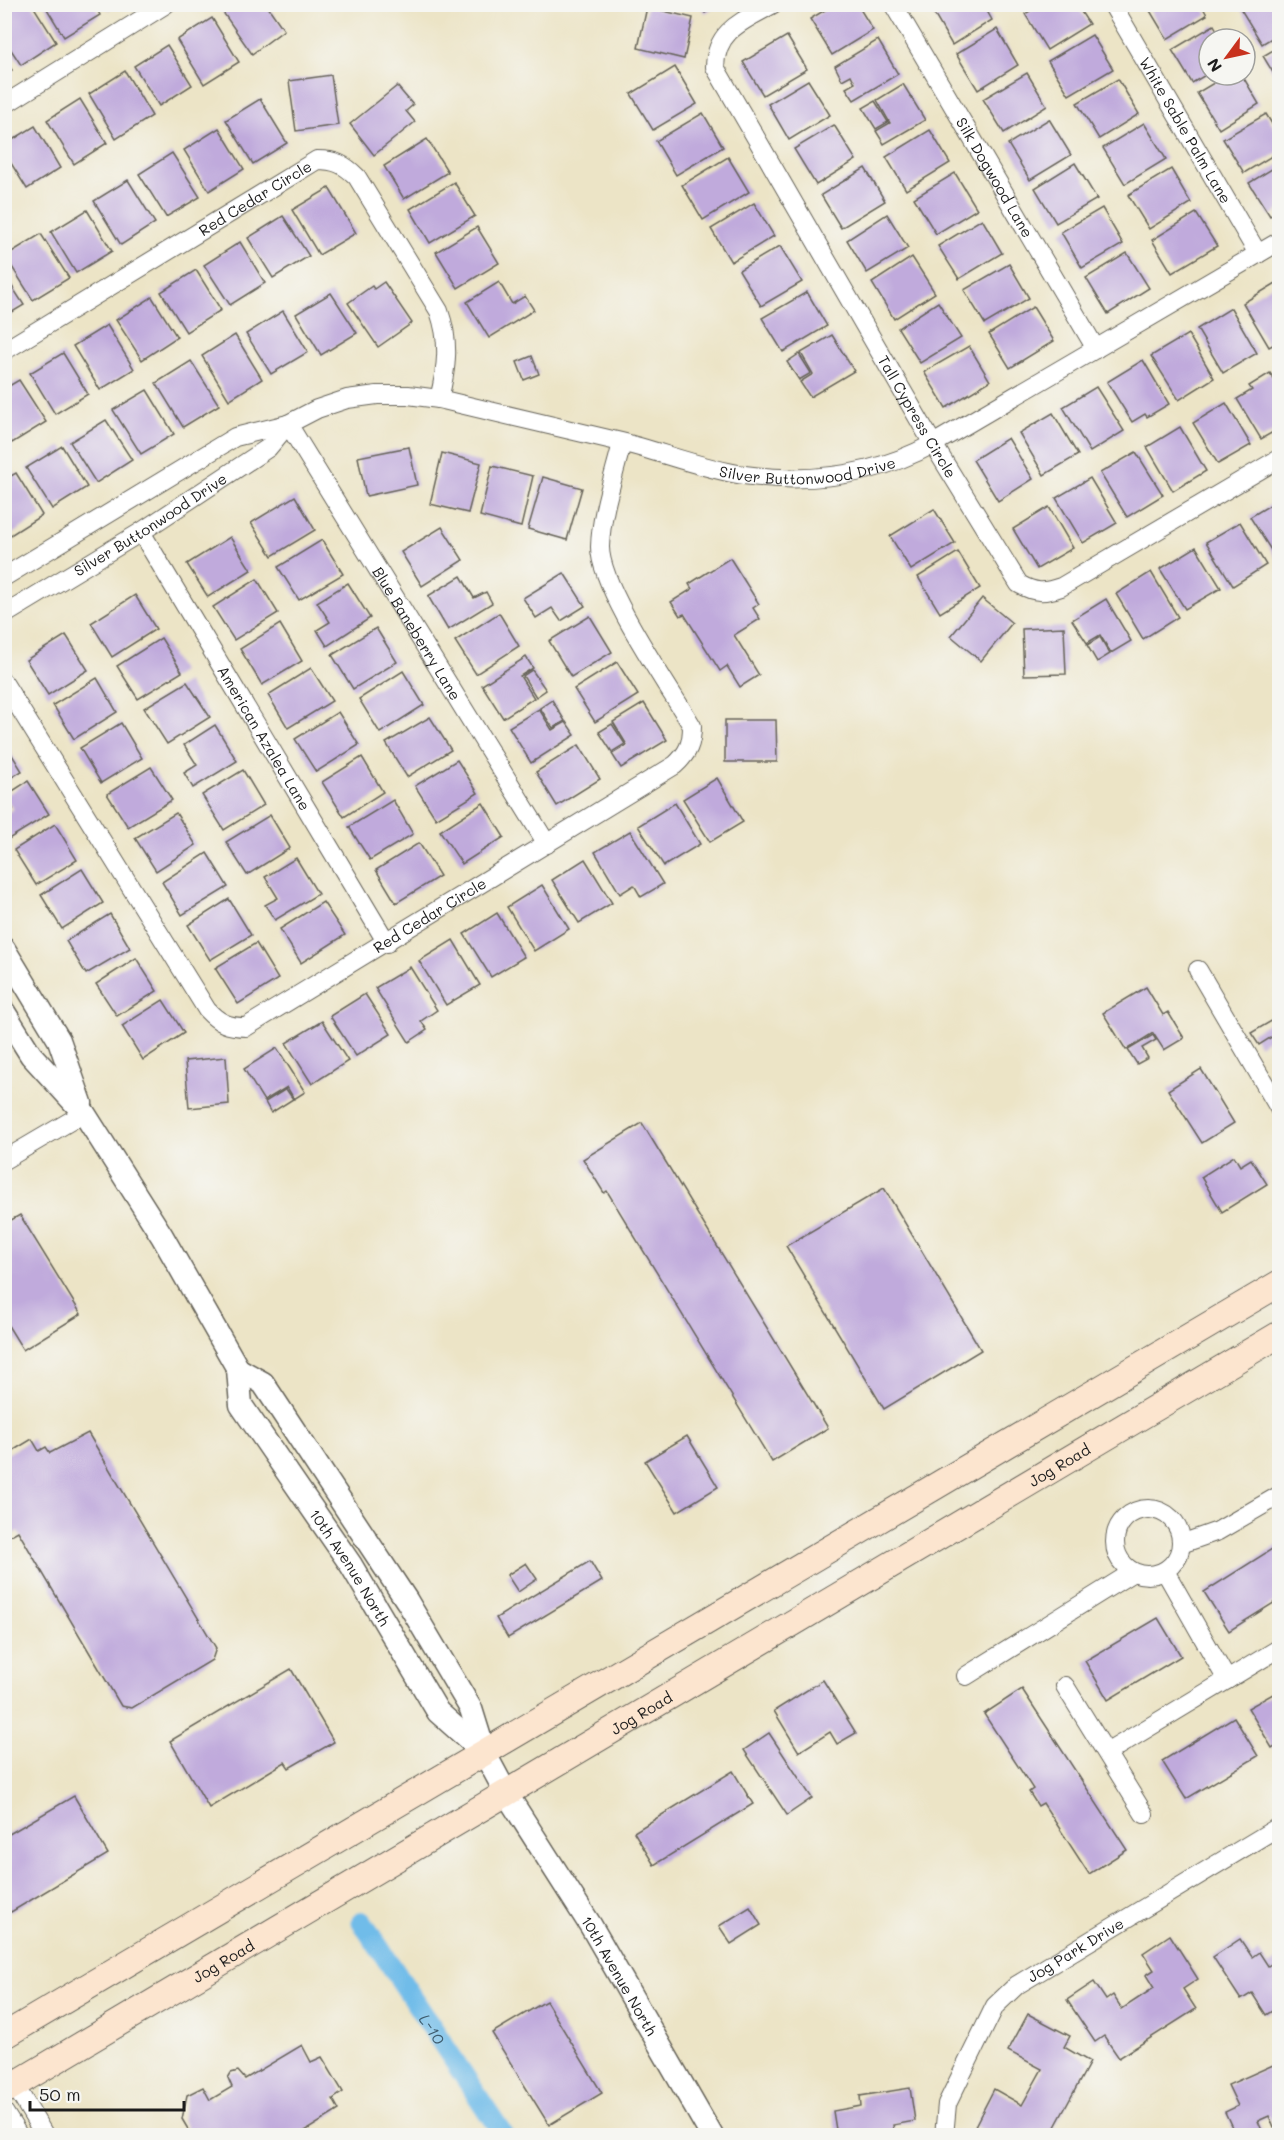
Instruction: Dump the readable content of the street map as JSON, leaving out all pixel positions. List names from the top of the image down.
{
  "streets": {
    "main road": ["Jog Road"],
    "street": [
      "White Sable Palm Lane",
      "Silk Dogwood Lane",
      "Red Cedar Circle",
      "Tall Cypress Circle",
      "Silver Buttonwood Drive",
      "Blue Baneberry Lane",
      "American Azalea Lane",
      "10th Avenue North",
      "Jog Park Drive"
    ]
  },
  "crossings": [
    ["White Sable Palm Lane", "Silver Buttonwood Drive"],
    ["Silk Dogwood Lane", "Silver Buttonwood Drive"],
    ["Red Cedar Circle", "Silver Buttonwood Drive"],
    ["Red Cedar Circle", "Blue Baneberry Lane"],
    ["Red Cedar Circle", "American Azalea Lane"],
    ["Tall Cypress Circle", "Silver Buttonwood Drive"],
    ["Silver Buttonwood Drive", "Blue Baneberry Lane"],
    ["Silver Buttonwood Drive", "American Azalea Lane"],
    ["Jog Road", "10th Avenue North"]
  ],
  "water": ["L-10"],
  "scale_bar": "50 m",
  "north": "bottom left"
}
